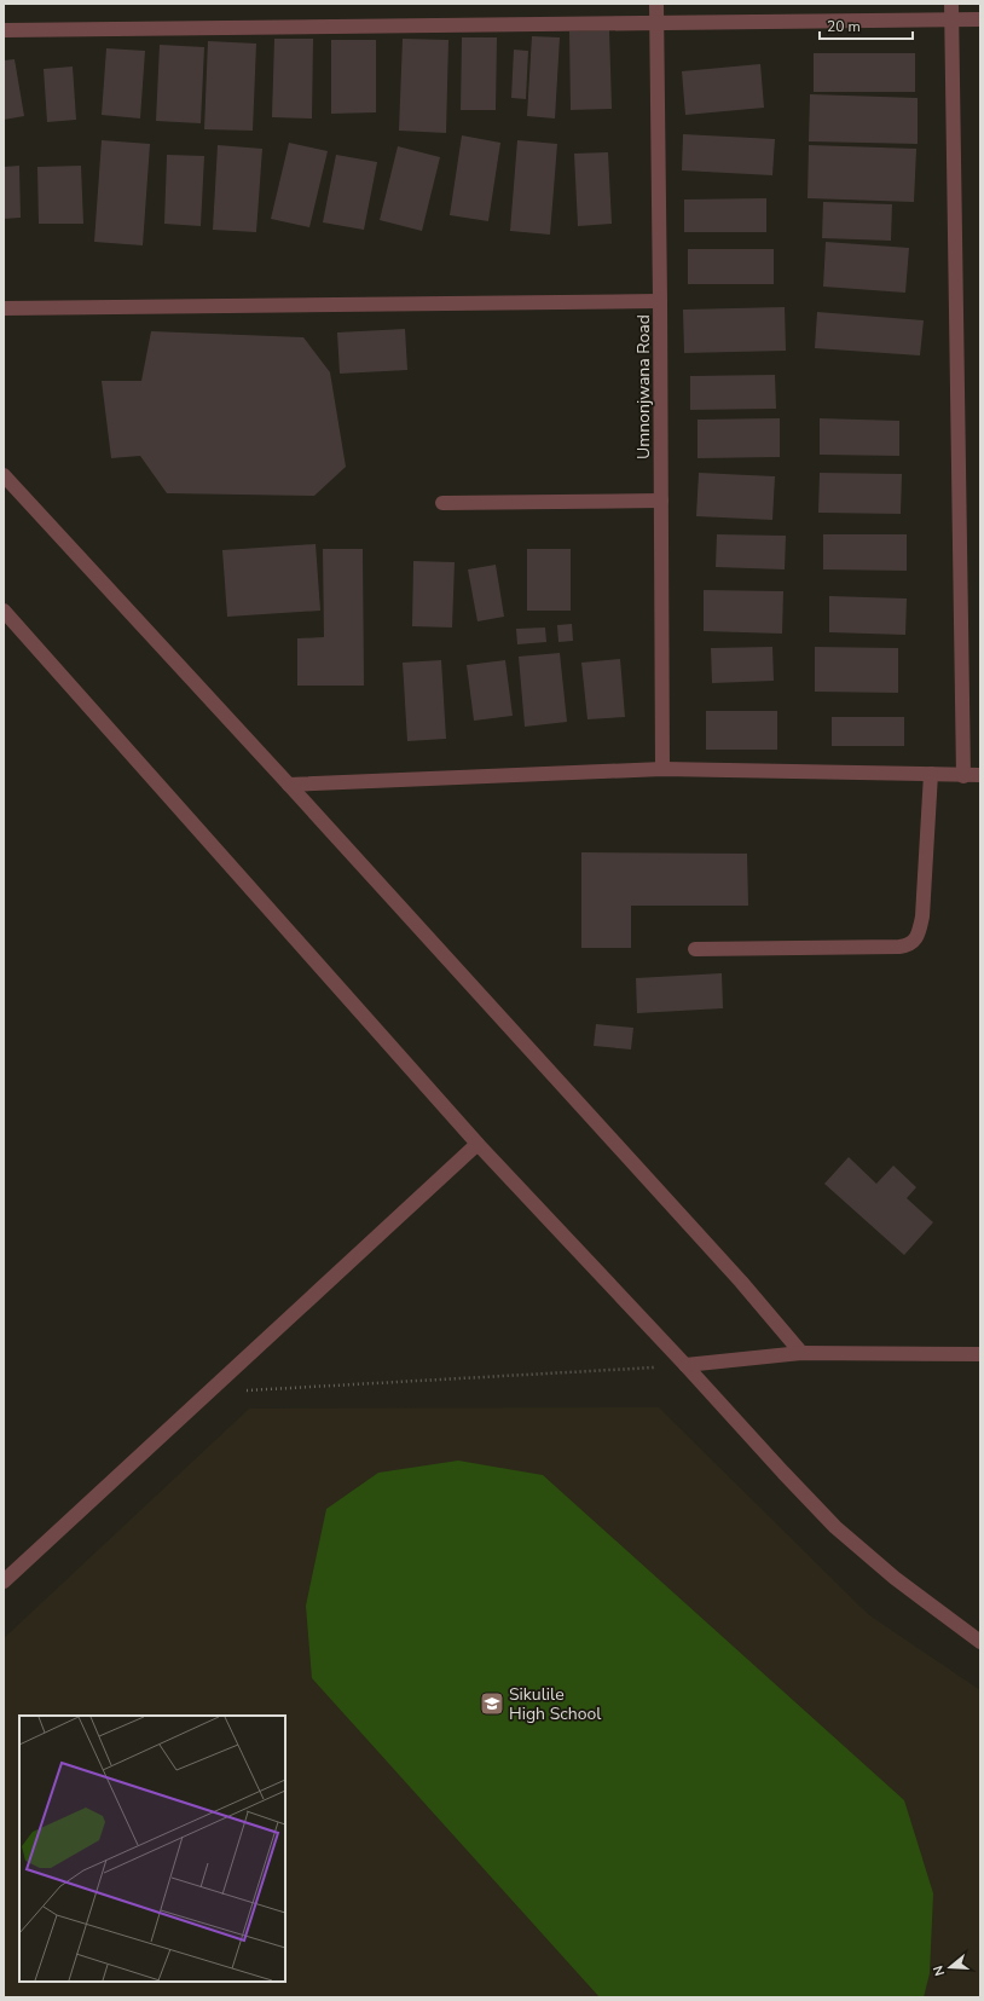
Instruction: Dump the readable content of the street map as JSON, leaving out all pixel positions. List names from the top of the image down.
{
  "streets": {
    "street": ["Umnonjwana Road"]
  },
  "places": {
    "school or university": ["Sikulile High School"]
  },
  "scale_bar": "20 m",
  "north": "left"
}
